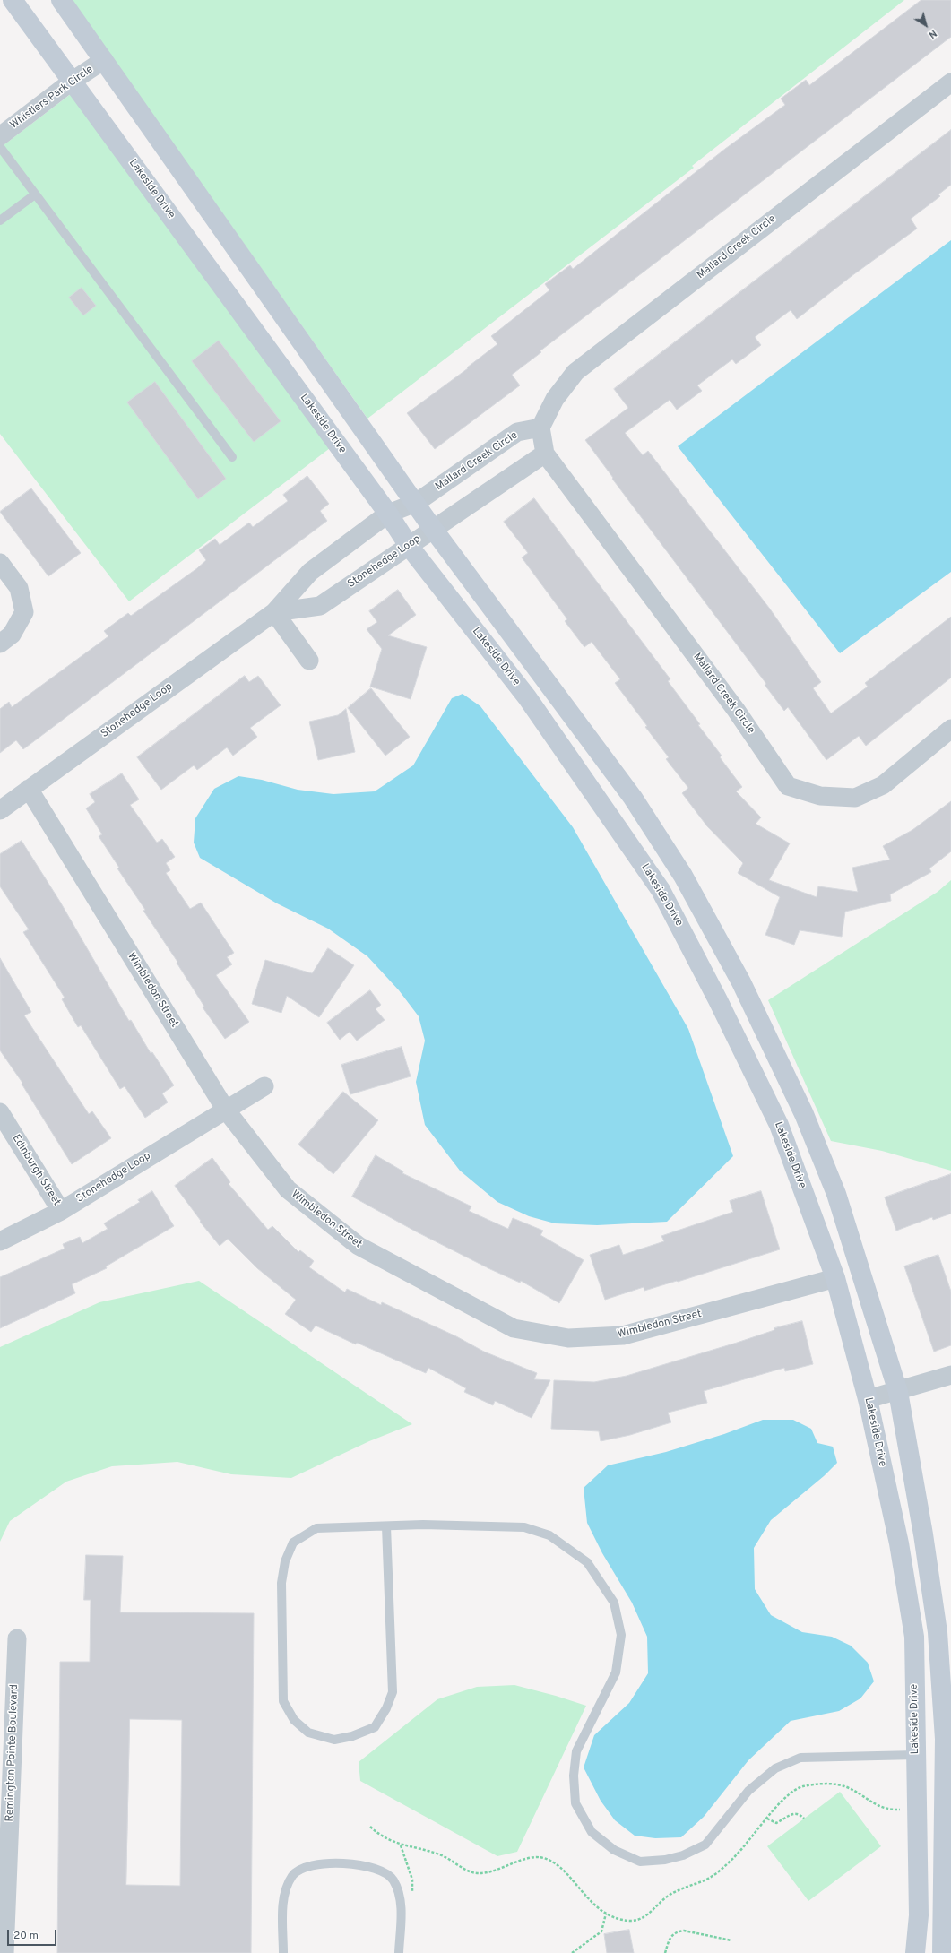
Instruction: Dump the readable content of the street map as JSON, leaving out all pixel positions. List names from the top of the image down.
{
  "streets": {
    "street": [
      "Whistlers Park Circle",
      "Lakeside Drive",
      "Mallard Creek Circle",
      "Stonehedge Loop",
      "Wimbledon Street",
      "Edinburgh Street",
      "Remington Pointe Boulevard"
    ]
  },
  "crossings": [
    ["Whistlers Park Circle", "Lakeside Drive"],
    ["Lakeside Drive", "Stonehedge Loop"],
    ["Lakeside Drive", "Wimbledon Street"],
    ["Mallard Creek Circle", "Stonehedge Loop"],
    ["Stonehedge Loop", "Wimbledon Street"],
    ["Stonehedge Loop", "Edinburgh Street"]
  ],
  "scale_bar": "20 m",
  "north": "bottom right"
}
